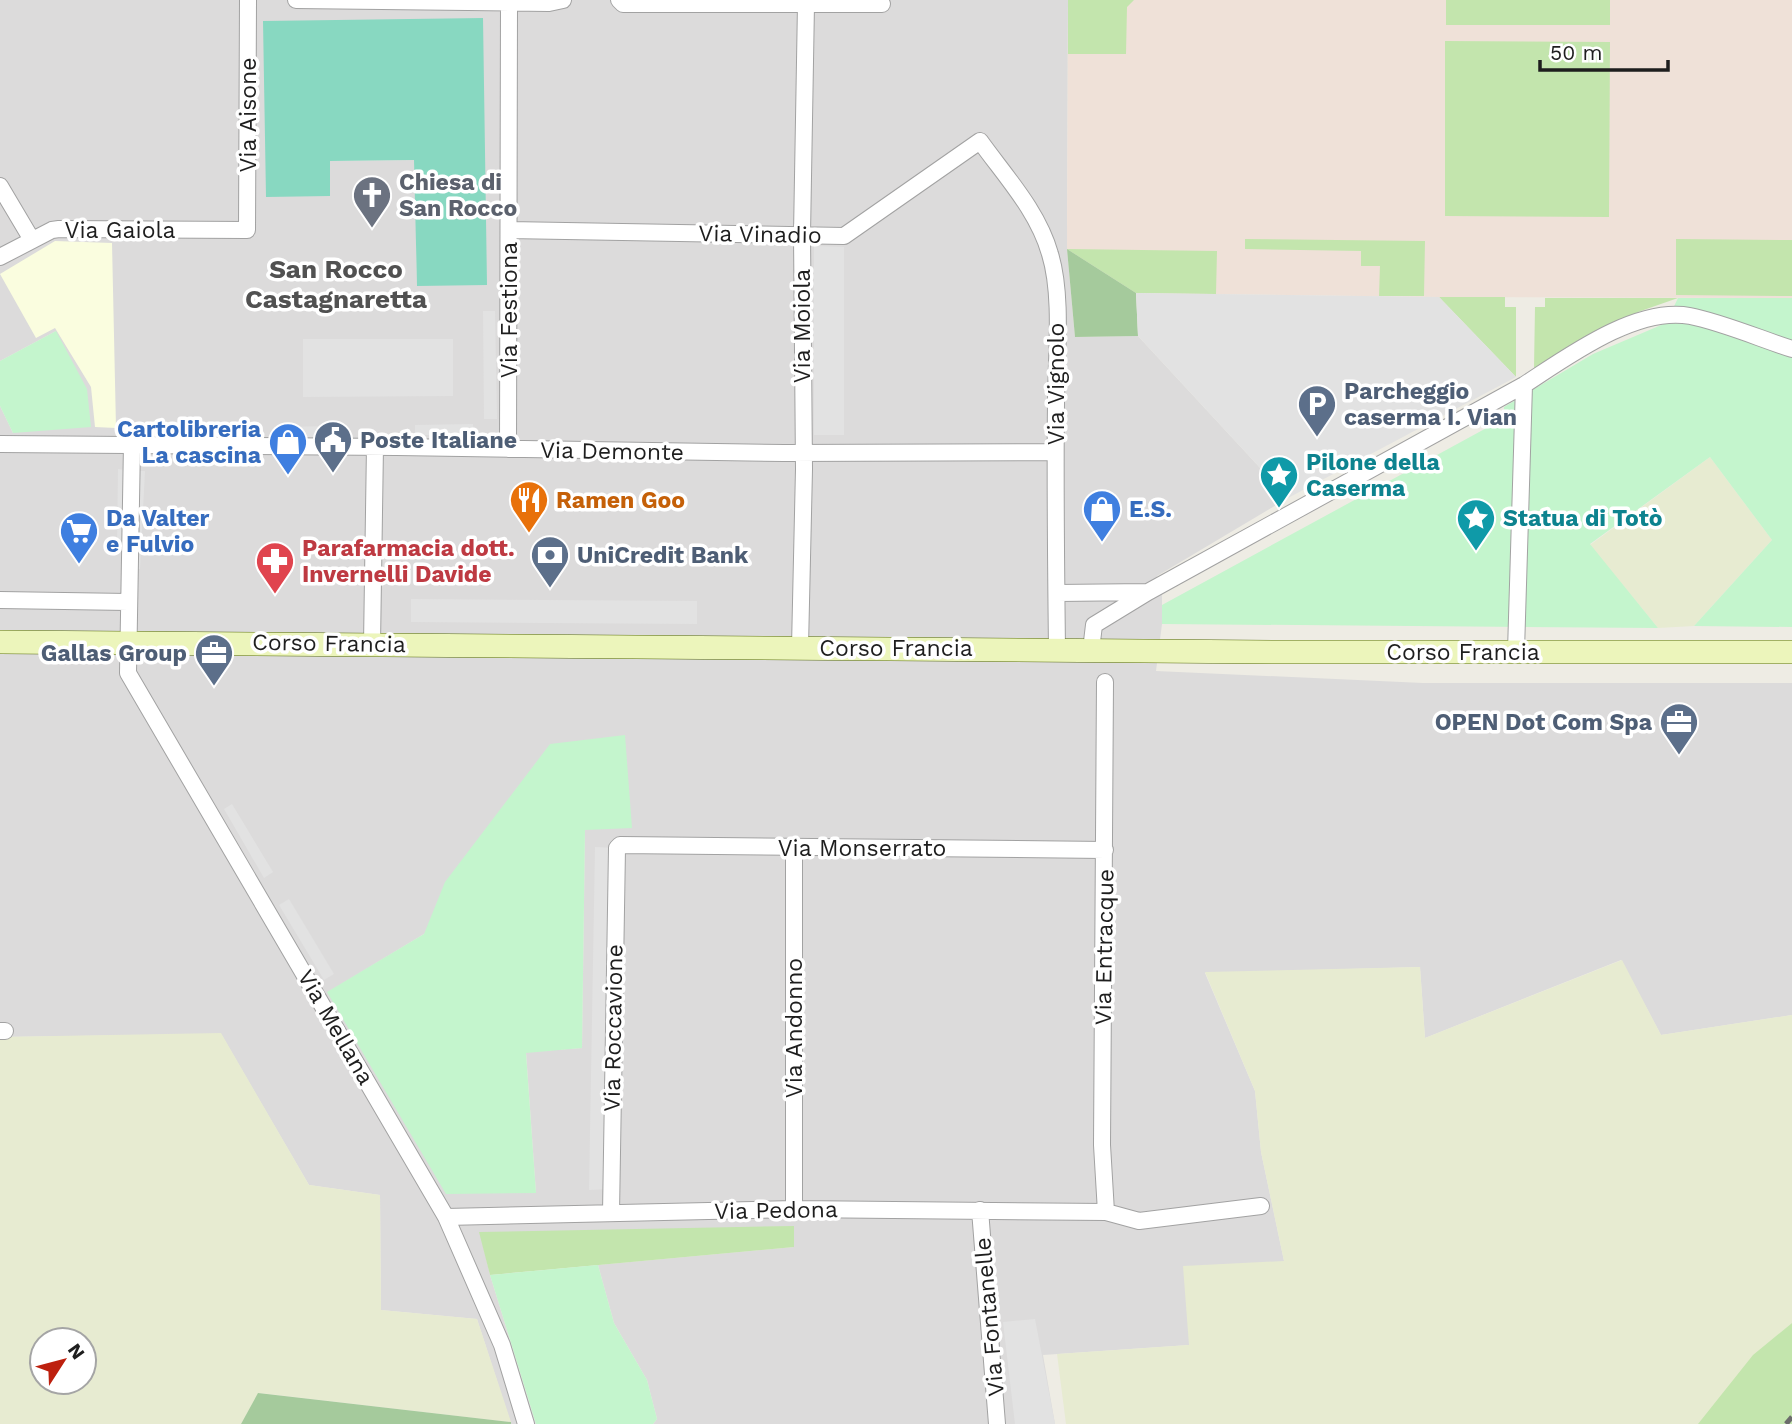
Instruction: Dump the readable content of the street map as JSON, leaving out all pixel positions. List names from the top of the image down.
{
  "streets": {
    "main road": ["Corso Francia"],
    "street": [
      "Via Aisone",
      "Via Gaiola",
      "Via Vinadio",
      "Via Festiona",
      "Via Moiola",
      "Via Vignolo",
      "Via Demonte",
      "Via Monserrato",
      "Via Entracque",
      "Via Mellana",
      "Via Roccavione",
      "Via Andonno",
      "Via Pedona",
      "Via Fontanelle"
    ]
  },
  "crossings": [
    ["Via Aisone", "Via Gaiola"],
    ["Via Vinadio", "Via Festiona"],
    ["Via Vinadio", "Via Moiola"],
    ["Via Vinadio", "Via Vignolo"],
    ["Via Festiona", "Via Demonte"],
    ["Via Moiola", "Via Demonte"],
    ["Via Moiola", "Corso Francia"],
    ["Via Vignolo", "Via Demonte"],
    ["Via Vignolo", "Corso Francia"],
    ["Via Demonte", "Via Mellana"],
    ["Corso Francia", "Via Mellana"],
    ["Via Monserrato", "Via Entracque"],
    ["Via Monserrato", "Via Roccavione"],
    ["Via Monserrato", "Via Andonno"],
    ["Via Entracque", "Via Pedona"],
    ["Via Mellana", "Via Pedona"],
    ["Via Roccavione", "Via Pedona"],
    ["Via Andonno", "Via Pedona"],
    ["Via Pedona", "Via Fontanelle"]
  ],
  "districts": ["San Rocco Castagnaretta"],
  "places": {
    "church": ["Chiesa di San Rocco"],
    "parking": ["Parcheggio caserma I. Vian"],
    "public building": ["Poste Italiane"],
    "shop": ["Cartolibreria La cascina", "E.S."],
    "place": ["Pilone della Caserma", "Statua di Totò"],
    "restaurant": ["Ramen Goo"],
    "supermarket": ["Da Valter e Fulvio"],
    "bank": ["UniCredit Bank"],
    "pharmacy": ["Parafarmacia dott. Invernelli Davide"],
    "office": ["Gallas Group", "OPEN Dot Com Spa"]
  },
  "scale_bar": "50 m",
  "north": "top right"
}
